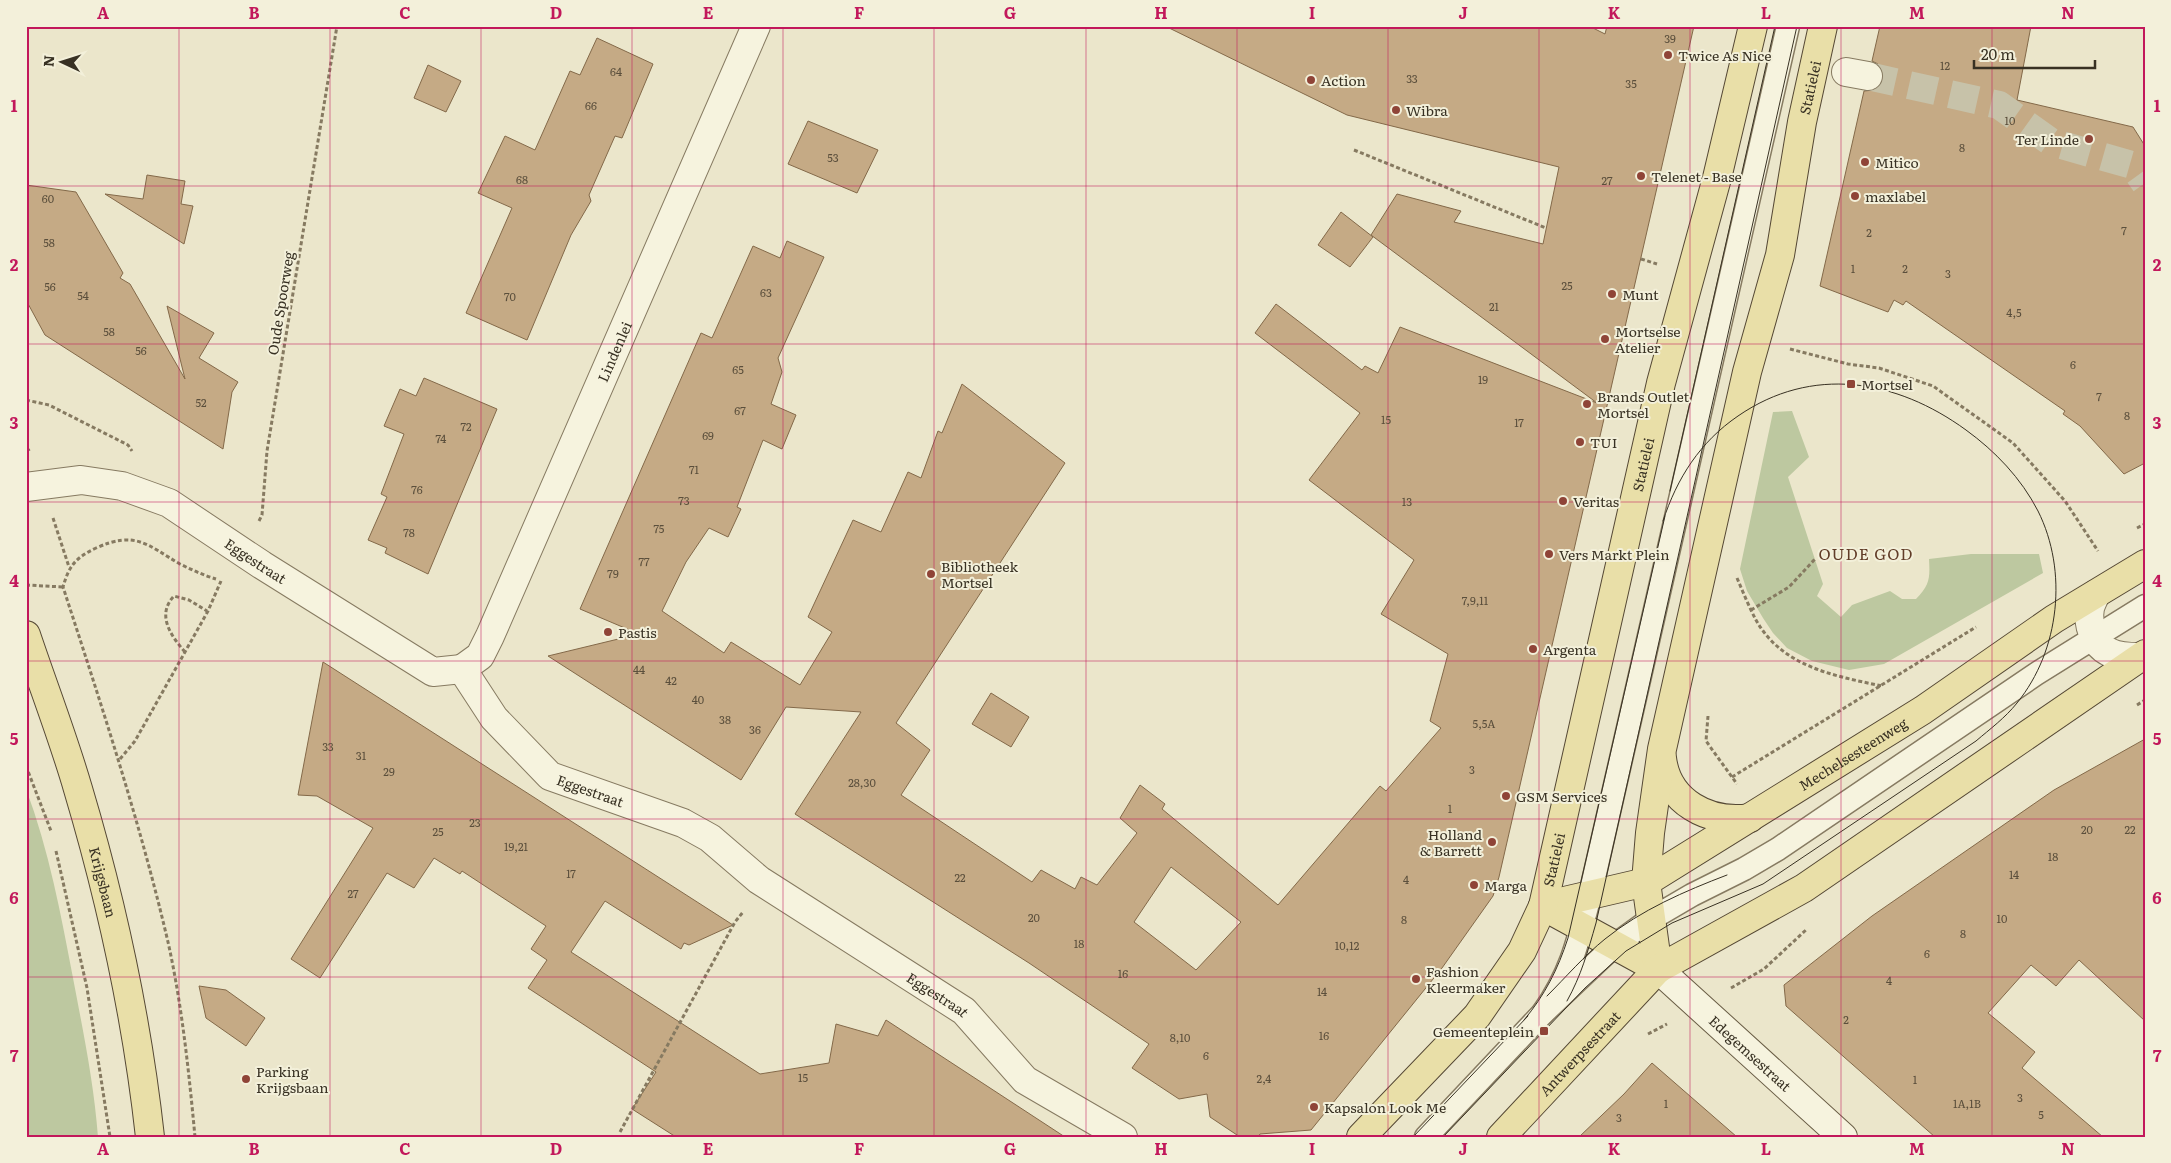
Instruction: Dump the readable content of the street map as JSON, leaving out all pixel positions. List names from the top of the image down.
{
  "streets": {
    "main road": [
      "Statielei",
      "Mechelsesteenweg",
      "Krijgsbaan",
      "Antwerpsestraat"
    ],
    "street": ["Lindenlei", "Eggestraat", "Edegemsestraat"],
    "path": ["Oude Spoorweg"]
  },
  "crossings": [
    ["Statielei", "Mechelsesteenweg"],
    ["Statielei", "Antwerpsestraat"],
    ["Statielei", "Edegemsestraat"],
    ["Oude Spoorweg", "Eggestraat"],
    ["Lindenlei", "Eggestraat"],
    ["Antwerpsestraat", "Edegemsestraat"]
  ],
  "districts": ["OUDE GOD"],
  "places": {
    "other": [
      "Twice As Nice",
      "Action",
      "Wibra",
      "Ter Linde",
      "Mitico",
      "Telenet - Base",
      "maxlabel",
      "Munt",
      "Mortselse Atelier",
      "Brands Outlet Mortsel",
      "TUI",
      "Veritas",
      "Vers Markt Plein",
      "Bibliotheek Mortsel",
      "Pastis",
      "Argenta",
      "GSM Services",
      "Holland & Barrett",
      "Marga",
      "Fashion Kleermaker",
      "Parking Krijgsbaan",
      "Kapsalon Look Me"
    ],
    "transit": ["Mortsel", "Gemeenteplein"]
  },
  "house_numbers": [
    "39",
    "12",
    "64",
    "33",
    "35",
    "66",
    "10",
    "8",
    "53",
    "68",
    "27",
    "60",
    "7",
    "2",
    "58",
    "1",
    "2",
    "3",
    "25",
    "56",
    "63",
    "54",
    "70",
    "21",
    "4,5",
    "58",
    "56",
    "6",
    "65",
    "19",
    "7",
    "52",
    "67",
    "8",
    "15",
    "17",
    "72",
    "69",
    "74",
    "71",
    "76",
    "73",
    "13",
    "75",
    "78",
    "77",
    "79",
    "7,9,11",
    "44",
    "42",
    "40",
    "38",
    "5,5A",
    "36",
    "33",
    "31",
    "3",
    "29",
    "28,30",
    "1",
    "23",
    "20",
    "22",
    "25",
    "19,21",
    "18",
    "17",
    "14",
    "22",
    "4",
    "27",
    "20",
    "10",
    "8",
    "8",
    "18",
    "10,12",
    "6",
    "16",
    "4",
    "14",
    "2",
    "16",
    "8,10",
    "6",
    "15",
    "2,4",
    "1",
    "3",
    "1",
    "1A,1B",
    "5",
    "3"
  ],
  "scale_bar": "20 m",
  "north": "left",
  "grid": {
    "columns": [
      "A",
      "B",
      "C",
      "D",
      "E",
      "F",
      "G",
      "H",
      "I",
      "J",
      "K",
      "L",
      "M",
      "N"
    ],
    "rows": [
      "1",
      "2",
      "3",
      "4",
      "5",
      "6",
      "7"
    ]
  }
}
